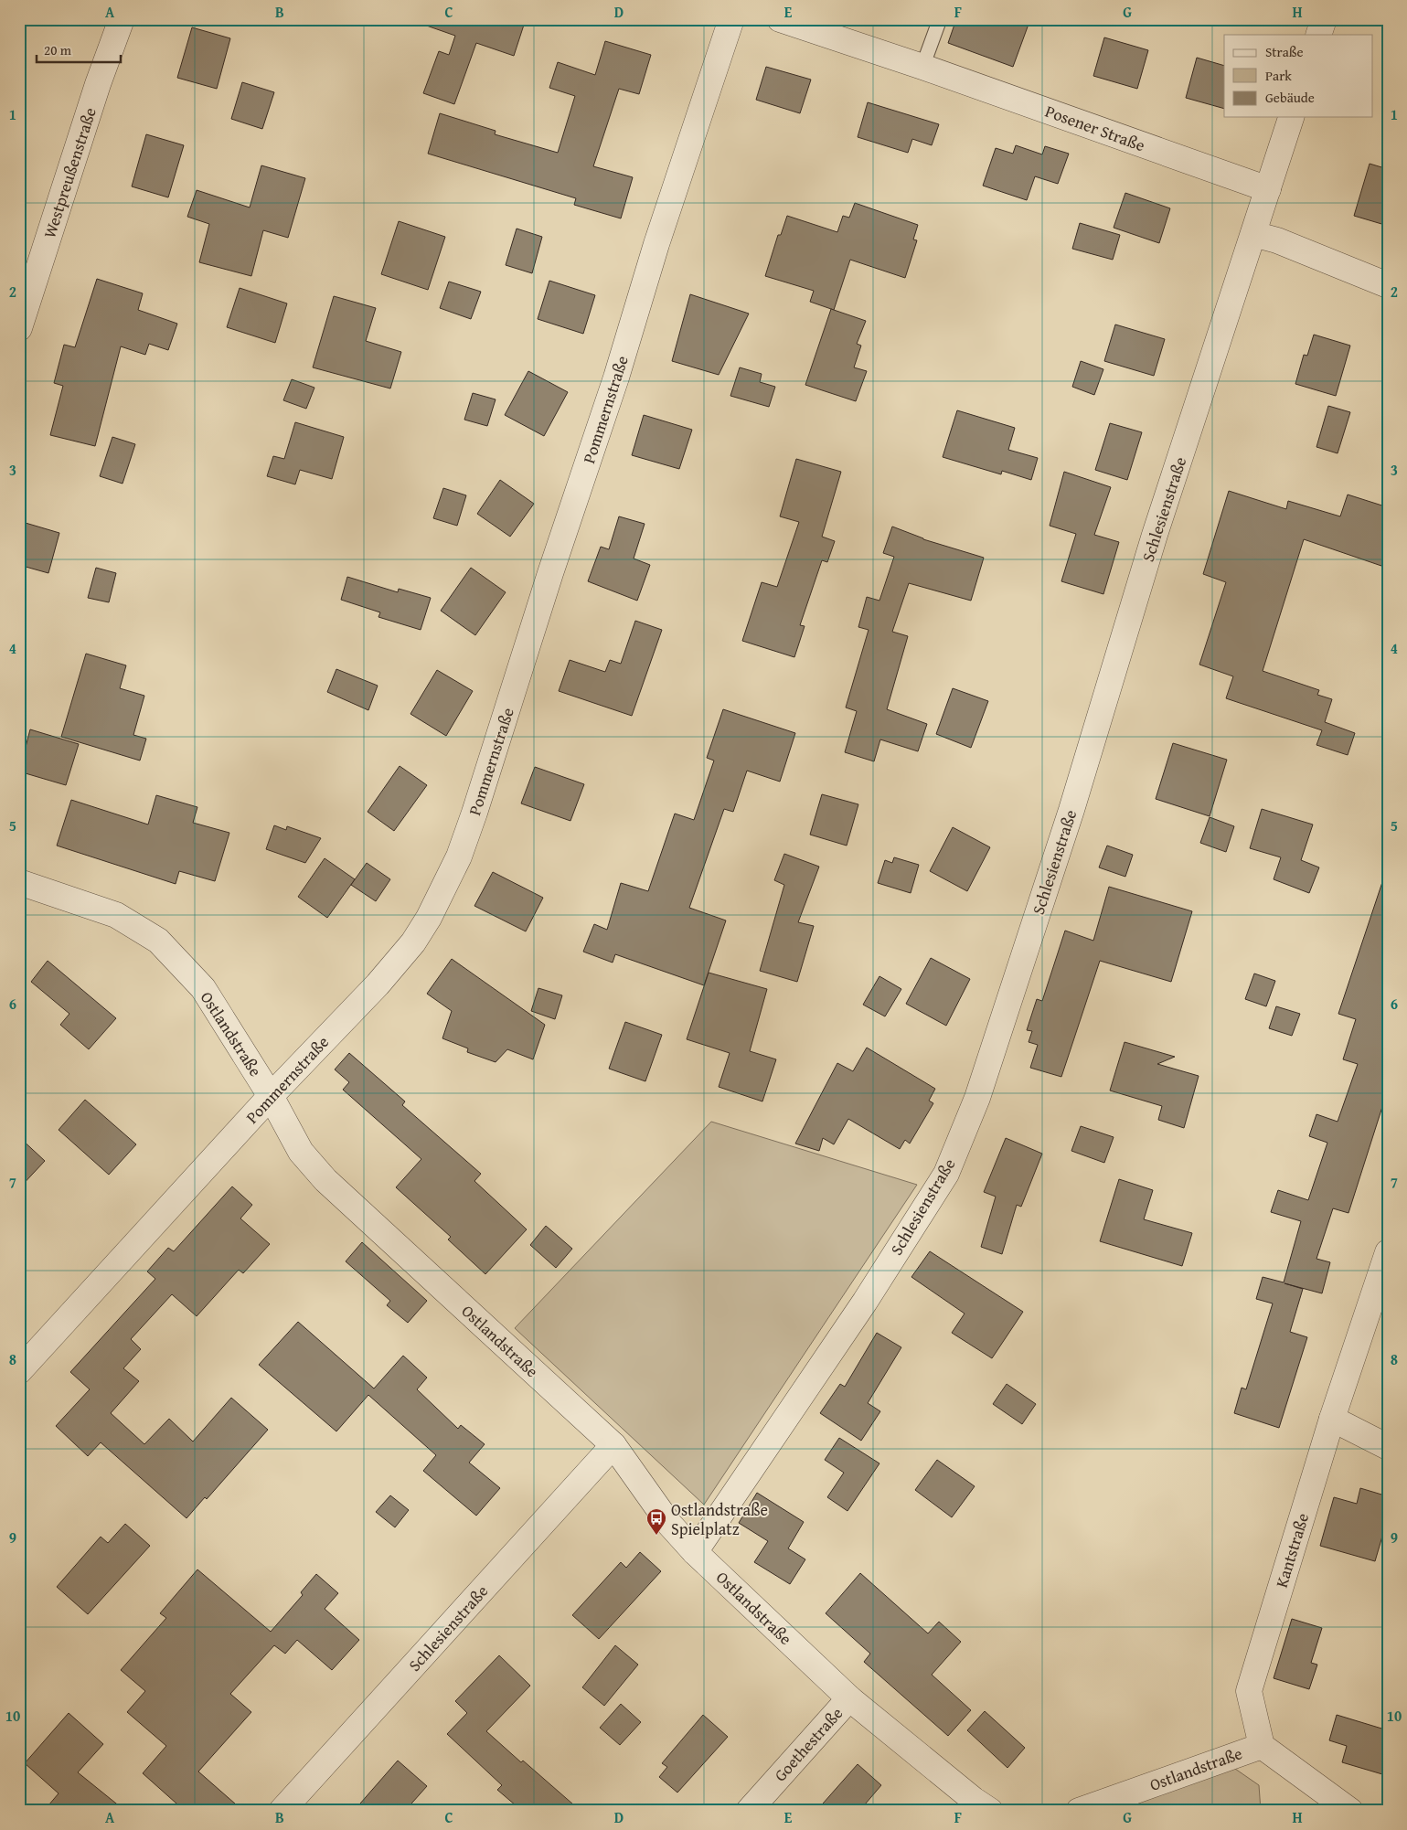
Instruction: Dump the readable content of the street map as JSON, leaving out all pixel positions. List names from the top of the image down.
{
  "streets": {
    "street": [
      "Posener Straße",
      "Westpreußenstraße",
      "Pommernstraße",
      "Schlesienstraße",
      "Ostlandstraße",
      "Kantstraße",
      "Goethestraße"
    ]
  },
  "crossings": [
    ["Posener Straße", "Schlesienstraße"],
    ["Pommernstraße", "Ostlandstraße"],
    ["Schlesienstraße", "Ostlandstraße"],
    ["Ostlandstraße", "Kantstraße"],
    ["Ostlandstraße", "Goethestraße"]
  ],
  "places": {
    "bus stop": ["Ostlandstraße Spielplatz"]
  },
  "legend": ["Straße", "Park", "Gebäude"],
  "scale_bar": "20 m",
  "grid": {
    "columns": [
      "A",
      "B",
      "C",
      "D",
      "E",
      "F",
      "G",
      "H"
    ],
    "rows": [
      "1",
      "2",
      "3",
      "4",
      "5",
      "6",
      "7",
      "8",
      "9",
      "10"
    ]
  }
}
